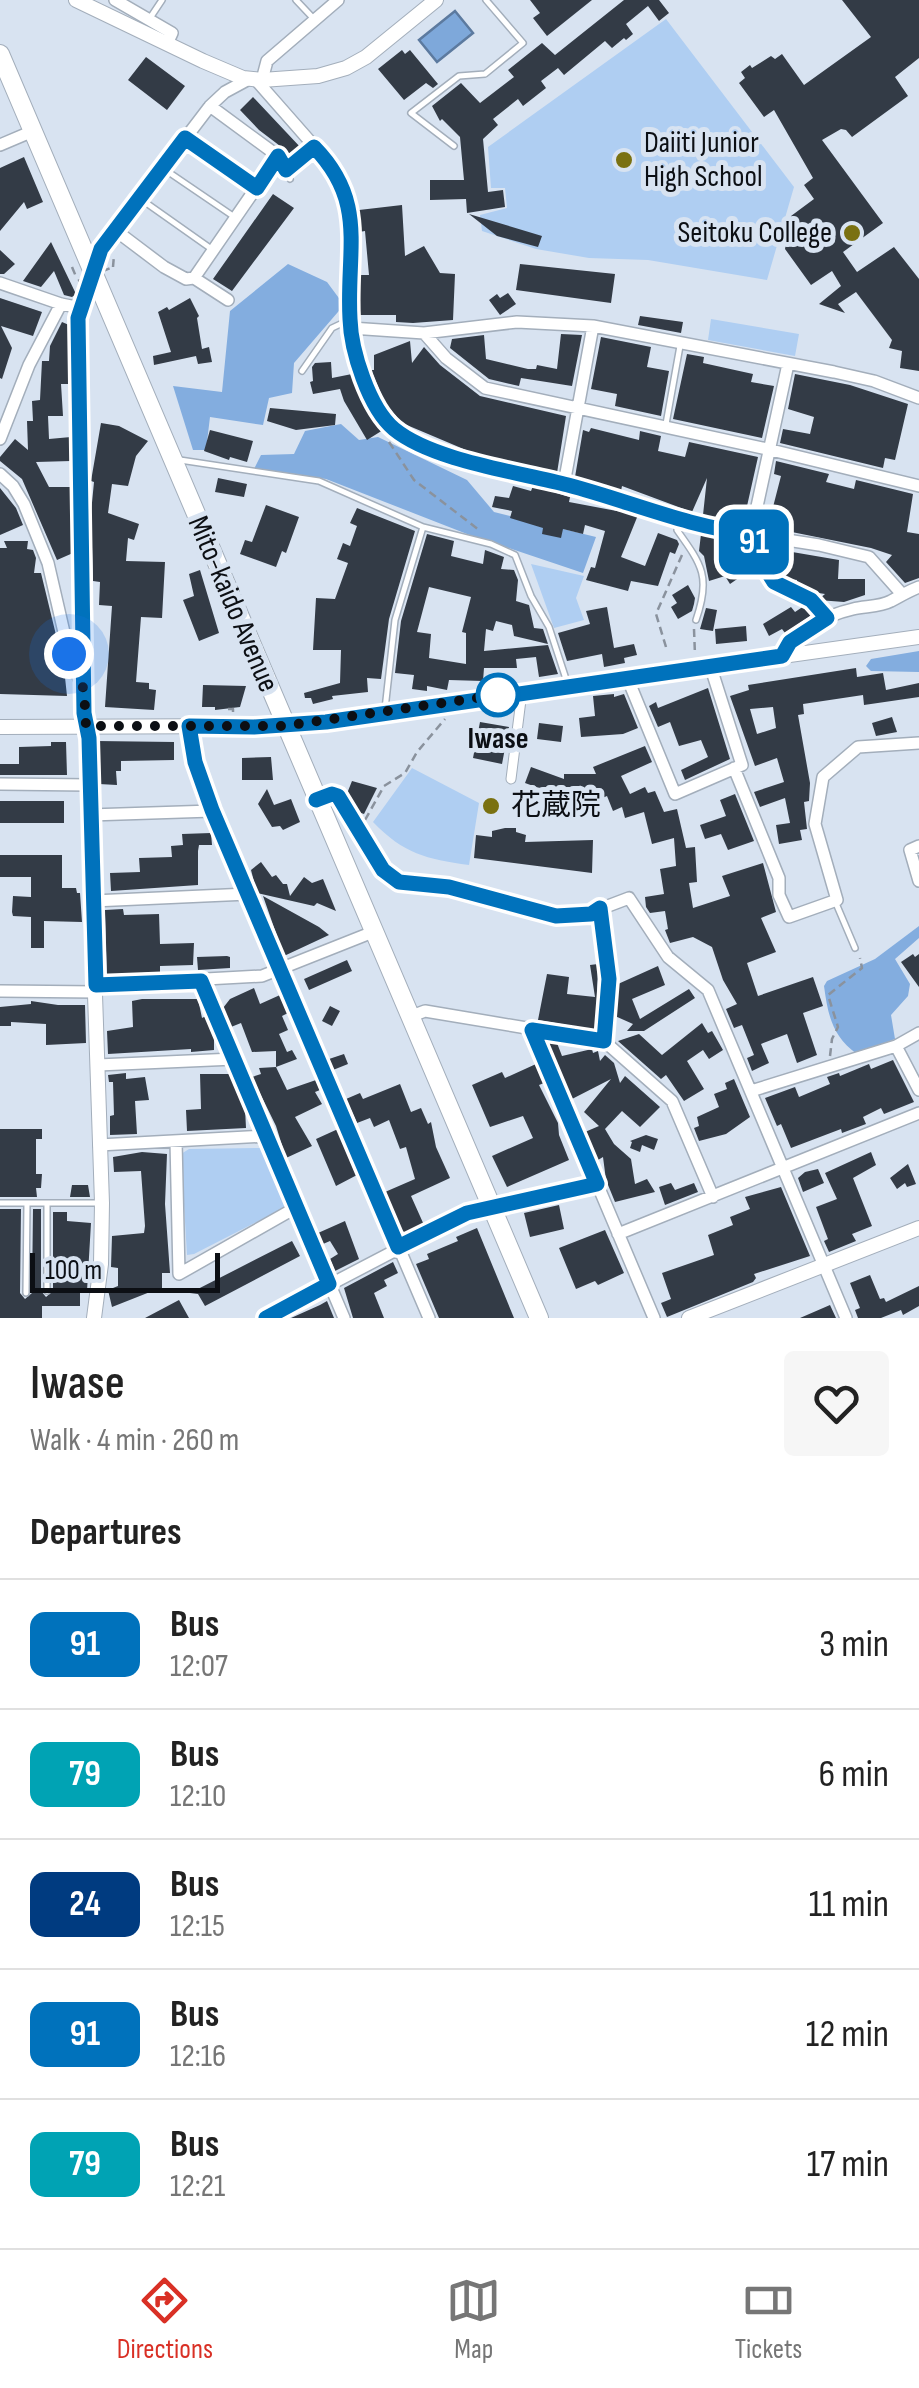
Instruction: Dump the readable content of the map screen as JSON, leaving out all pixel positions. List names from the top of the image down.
{
  "streets": {
    "highway": ["Mito-kaido Avenue"]
  },
  "places": [
    "Daiiti Junior High School",
    "Seitoku College",
    "Iwase",
    "花蔵院"
  ],
  "lines": ["bus line 91"],
  "scale_bar": "100 m",
  "page": {
    "on_map": "91",
    "scale": "100 m",
    "heading": [
      ["Iwase", "Walk · 4 min · 260 m"],
      "Departures"
    ],
    "list": [
      {
        "mark": "91",
        "name": "Bus",
        "note": "12:07",
        "value": "3 min"
      },
      {
        "mark": "79",
        "name": "Bus",
        "note": "12:10",
        "value": "6 min"
      },
      {
        "mark": "24",
        "name": "Bus",
        "note": "12:15",
        "value": "11 min"
      },
      {
        "mark": "91",
        "name": "Bus",
        "note": "12:16",
        "value": "12 min"
      },
      {
        "mark": "79",
        "name": "Bus",
        "note": "12:21",
        "value": "17 min"
      }
    ],
    "tabs": ["Directions", "Map", "Tickets"]
  }
}
